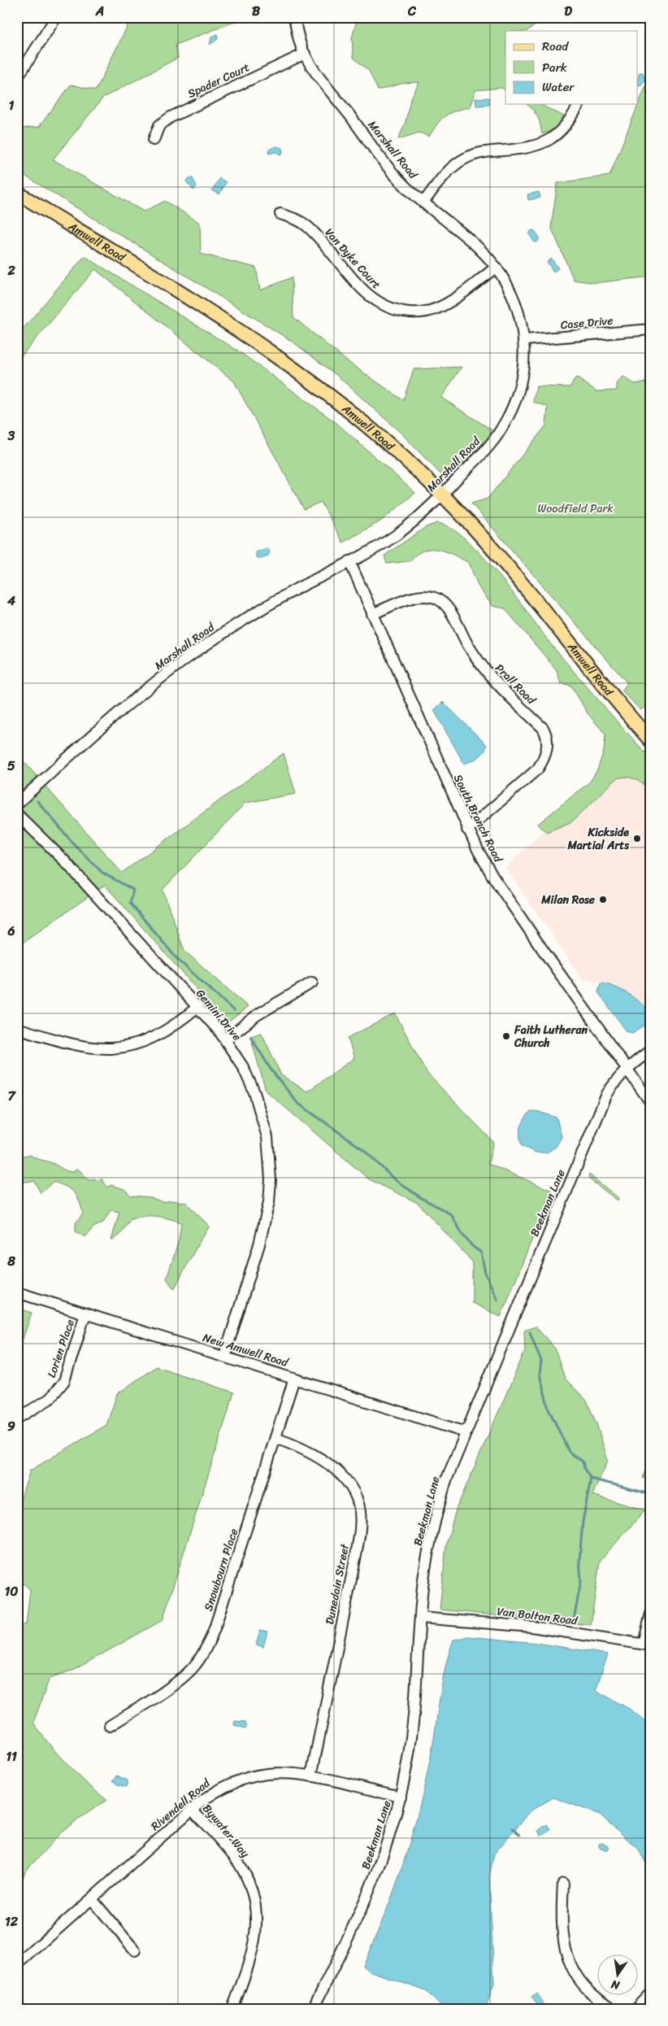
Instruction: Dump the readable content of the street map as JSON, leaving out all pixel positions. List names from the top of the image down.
{
  "streets": {
    "main road": ["Amwell Road"],
    "street": [
      "Spader Court",
      "Marshall Road",
      "Van Dyke Court",
      "Case Drive",
      "Prall Road",
      "South Branch Road",
      "Gemini Drive",
      "Beekman Lane",
      "Lorien Place",
      "New Amwell Road",
      "Snowbourn Place",
      "Dunedain Street",
      "Van Bolton Road",
      "Rivendell Road",
      "Bywater Way"
    ]
  },
  "crossings": [
    ["Spader Court", "Marshall Road"],
    ["Marshall Road", "Amwell Road"],
    ["Marshall Road", "Van Dyke Court"],
    ["Marshall Road", "Case Drive"],
    ["Marshall Road", "South Branch Road"],
    ["Prall Road", "South Branch Road"],
    ["South Branch Road", "Beekman Lane"],
    ["Gemini Drive", "New Amwell Road"],
    ["Beekman Lane", "New Amwell Road"],
    ["Beekman Lane", "Van Bolton Road"],
    ["Beekman Lane", "Rivendell Road"],
    ["Lorien Place", "New Amwell Road"],
    ["New Amwell Road", "Snowbourn Place"],
    ["Snowbourn Place", "Dunedain Street"],
    ["Dunedain Street", "Rivendell Road"],
    ["Rivendell Road", "Bywater Way"]
  ],
  "parks": ["Woodfield Park"],
  "places": ["Kickside Martial Arts", "Milan Rose", "Faith Lutheran Church"],
  "legend": ["Road", "Park", "Water"],
  "north": "bottom",
  "grid": {
    "columns": [
      "A",
      "B",
      "C",
      "D"
    ],
    "rows": [
      "1",
      "2",
      "3",
      "4",
      "5",
      "6",
      "7",
      "8",
      "9",
      "10",
      "11",
      "12"
    ]
  }
}
